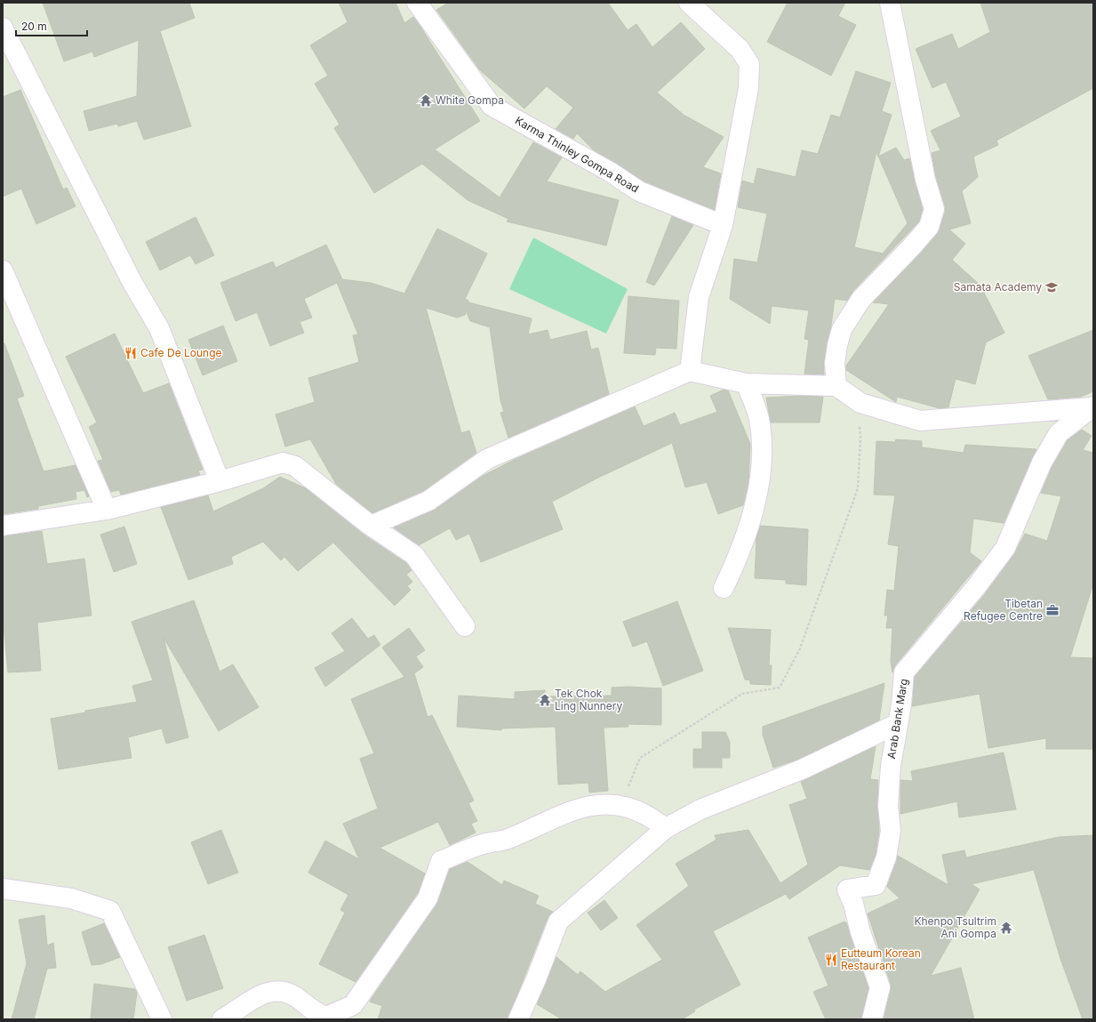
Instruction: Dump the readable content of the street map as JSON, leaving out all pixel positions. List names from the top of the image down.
{
  "streets": {
    "street": ["Karma Thinley Gompa Road", "Arab Bank Marg"]
  },
  "places": {
    "temple": ["White Gompa", "Tek Chok Ling Nunnery", "Khenpo Tsultrim Ani Gompa"],
    "school or university": ["Samata Academy"],
    "restaurant": ["Cafe De Lounge", "Eutteum Korean Restaurant"],
    "office": ["Tibetan Refugee Centre"]
  },
  "scale_bar": "20 m"
}
